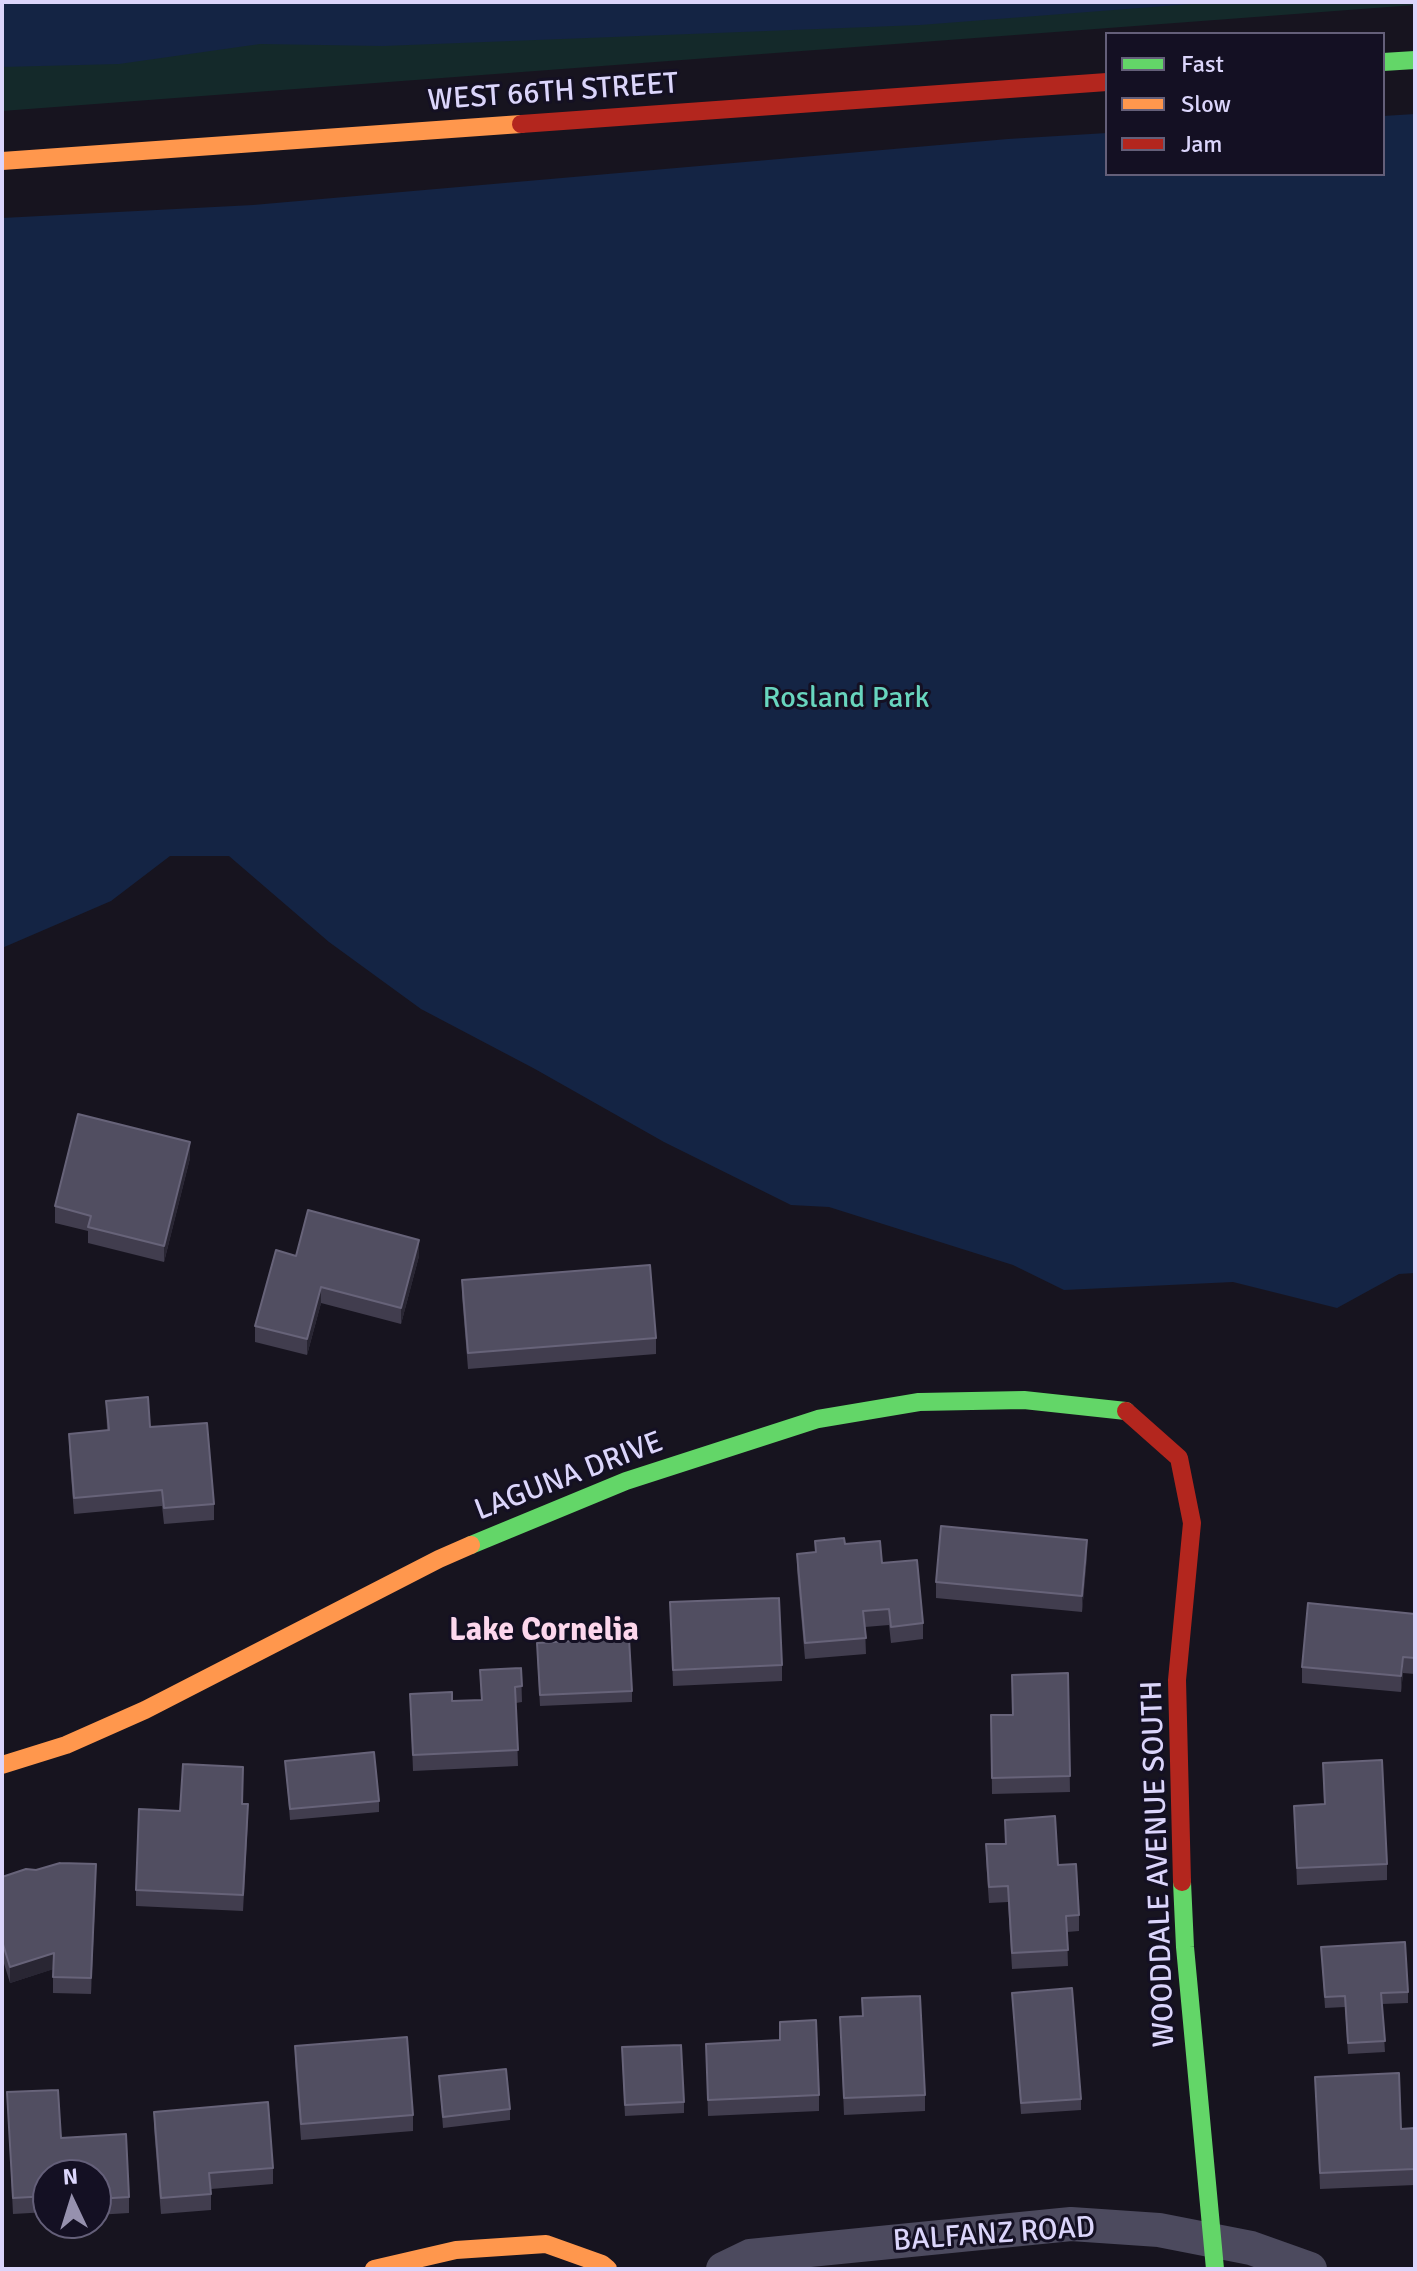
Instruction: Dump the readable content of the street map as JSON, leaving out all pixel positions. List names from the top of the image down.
{
  "streets": {
    "street": [
      "WEST 66TH STREET",
      "LAGUNA DRIVE",
      "WOODDALE AVENUE SOUTH",
      "BALFANZ ROAD"
    ]
  },
  "crossings": [
    ["LAGUNA DRIVE", "WOODDALE AVENUE SOUTH"],
    ["WOODDALE AVENUE SOUTH", "BALFANZ ROAD"]
  ],
  "districts": ["Lake Cornelia"],
  "parks": ["Rosland Park"],
  "legend": ["Fast", "Slow", "Jam"],
  "north": "top"
}
